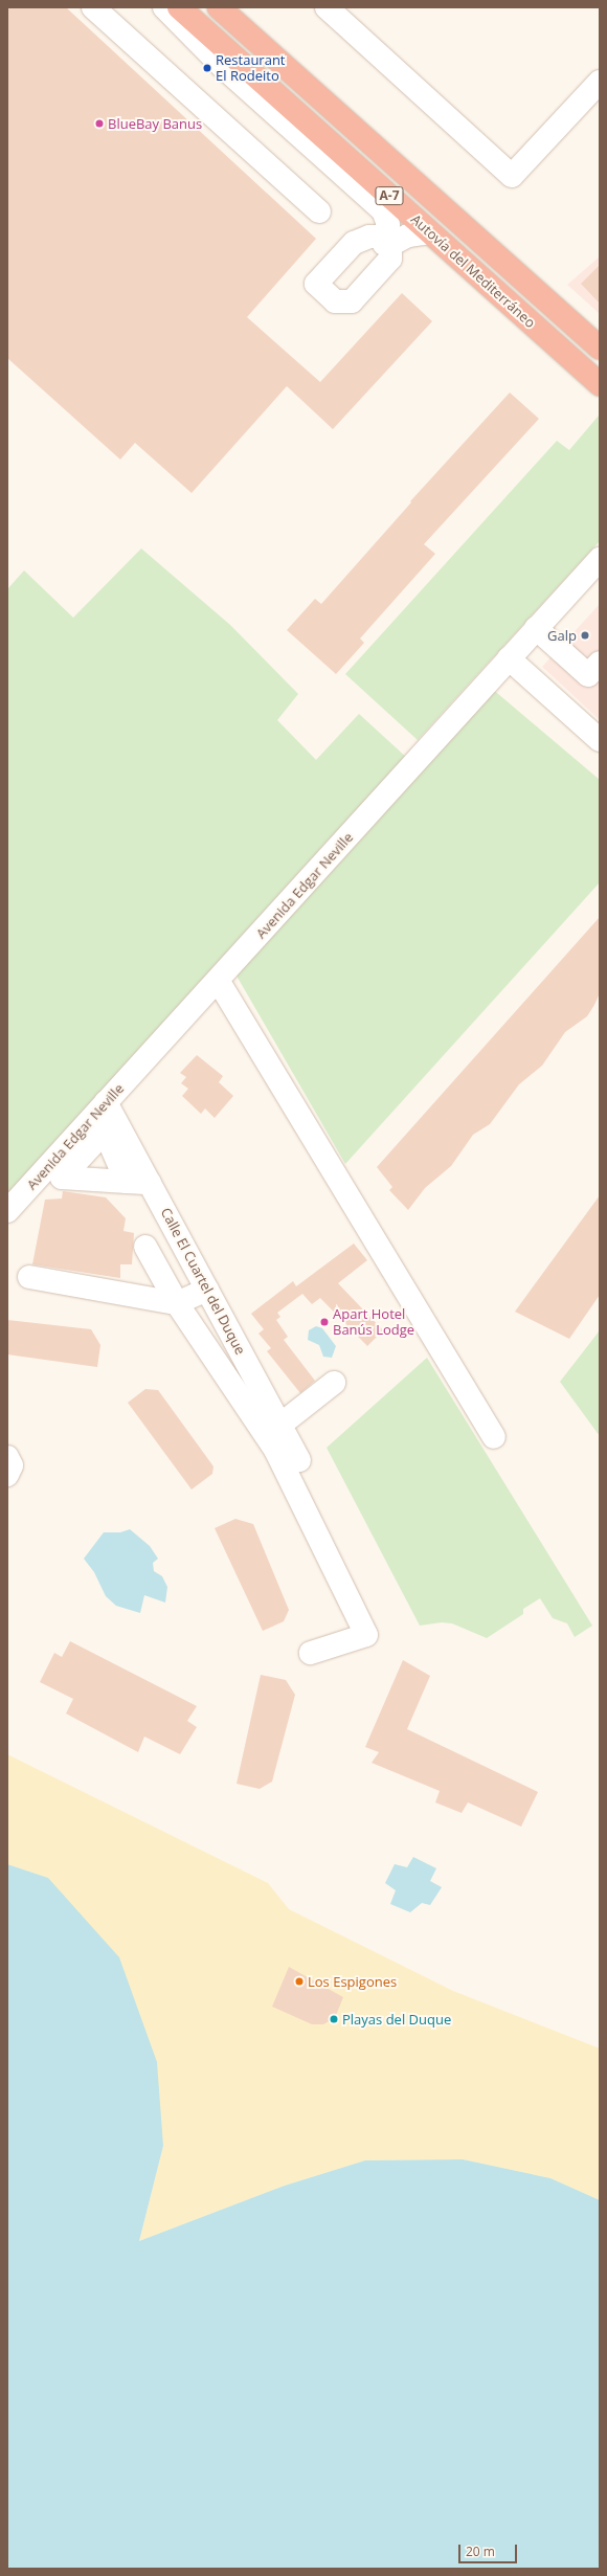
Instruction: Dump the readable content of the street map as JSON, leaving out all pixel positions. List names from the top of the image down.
{
  "streets": {
    "highway": ["A-7", "Autovía del Mediterráneo"],
    "street": ["Avenida Edgar Neville", "Calle El Cuartel del Duque"]
  },
  "crossings": [
    ["Avenida Edgar Neville", "Calle El Cuartel del Duque"]
  ],
  "places": [
    "Restaurant El Rodeito",
    "BlueBay Banus",
    "Galp",
    "Apart Hotel Banús Lodge",
    "Los Espigones",
    "Playas del Duque"
  ],
  "scale_bar": "20 m"
}
